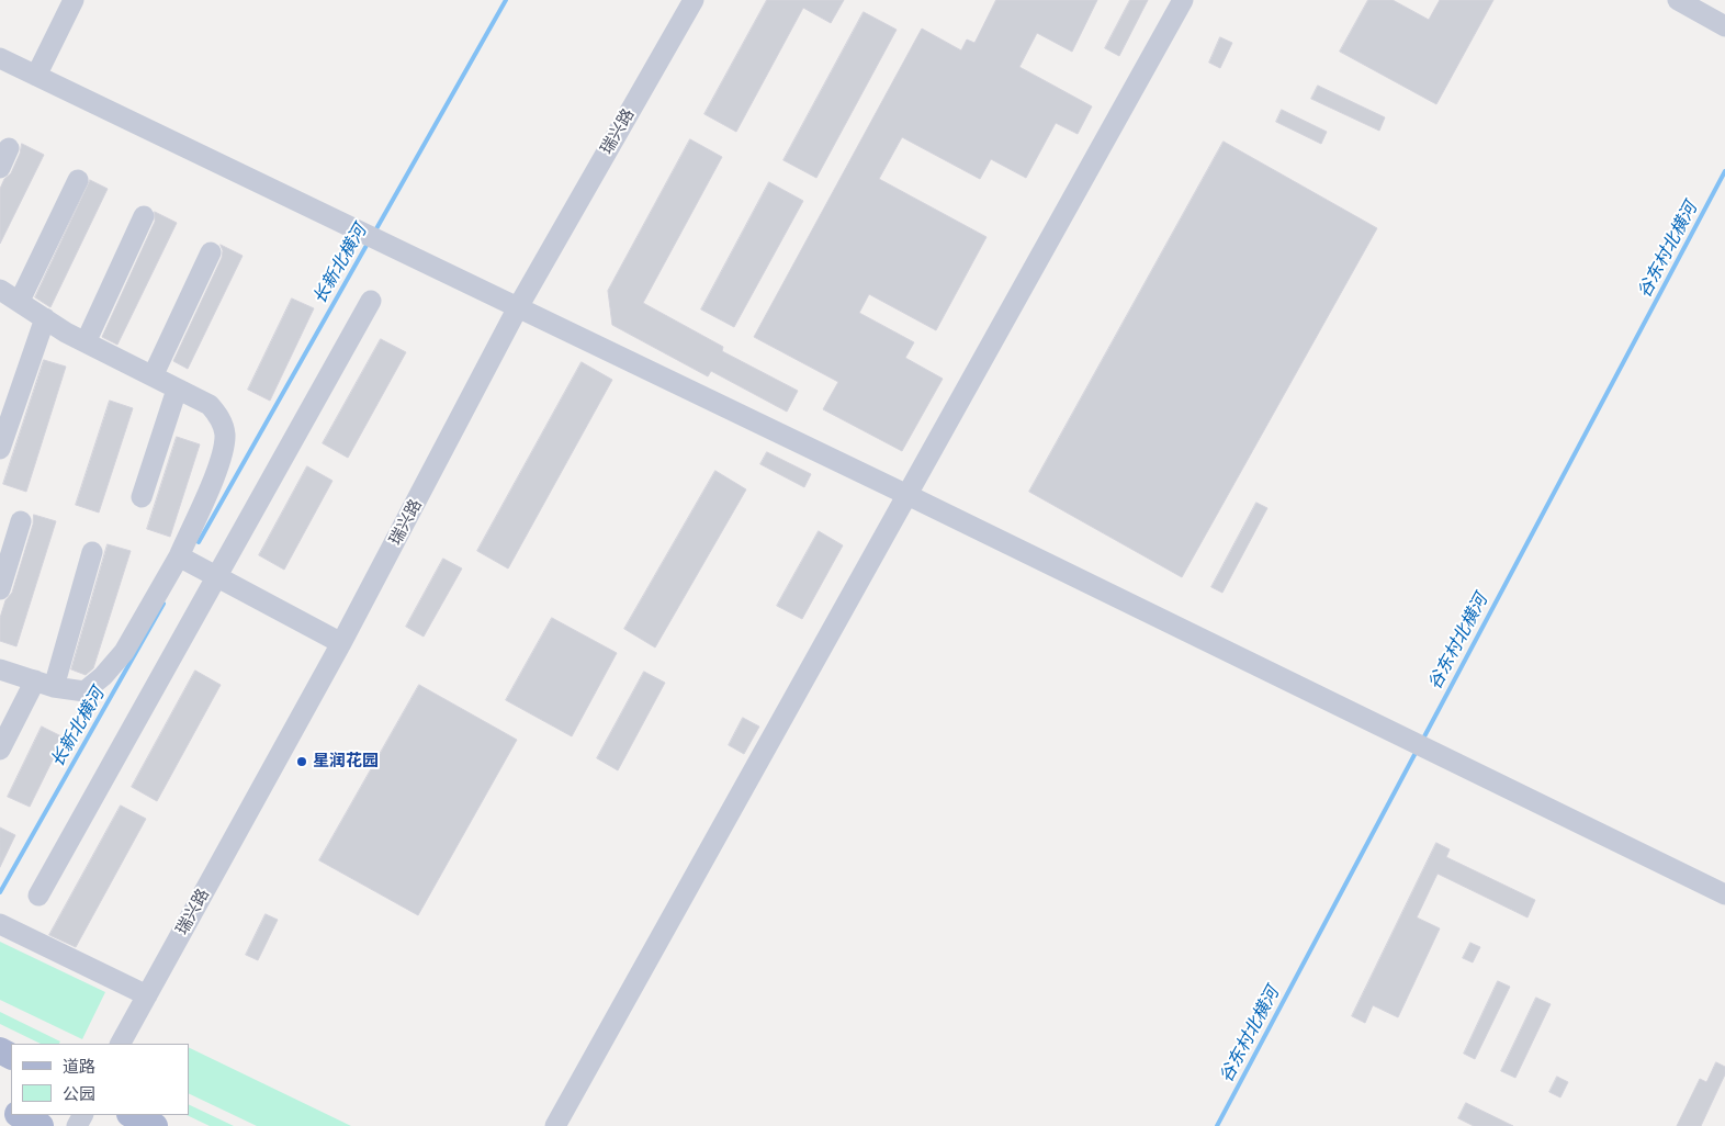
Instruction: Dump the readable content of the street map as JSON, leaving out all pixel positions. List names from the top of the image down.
{
  "streets": {
    "street": ["瑞兴路"]
  },
  "water": ["谷东村北横河", "长新北横河"],
  "places": ["星润花园"],
  "legend": ["道路", "公园"]
}
